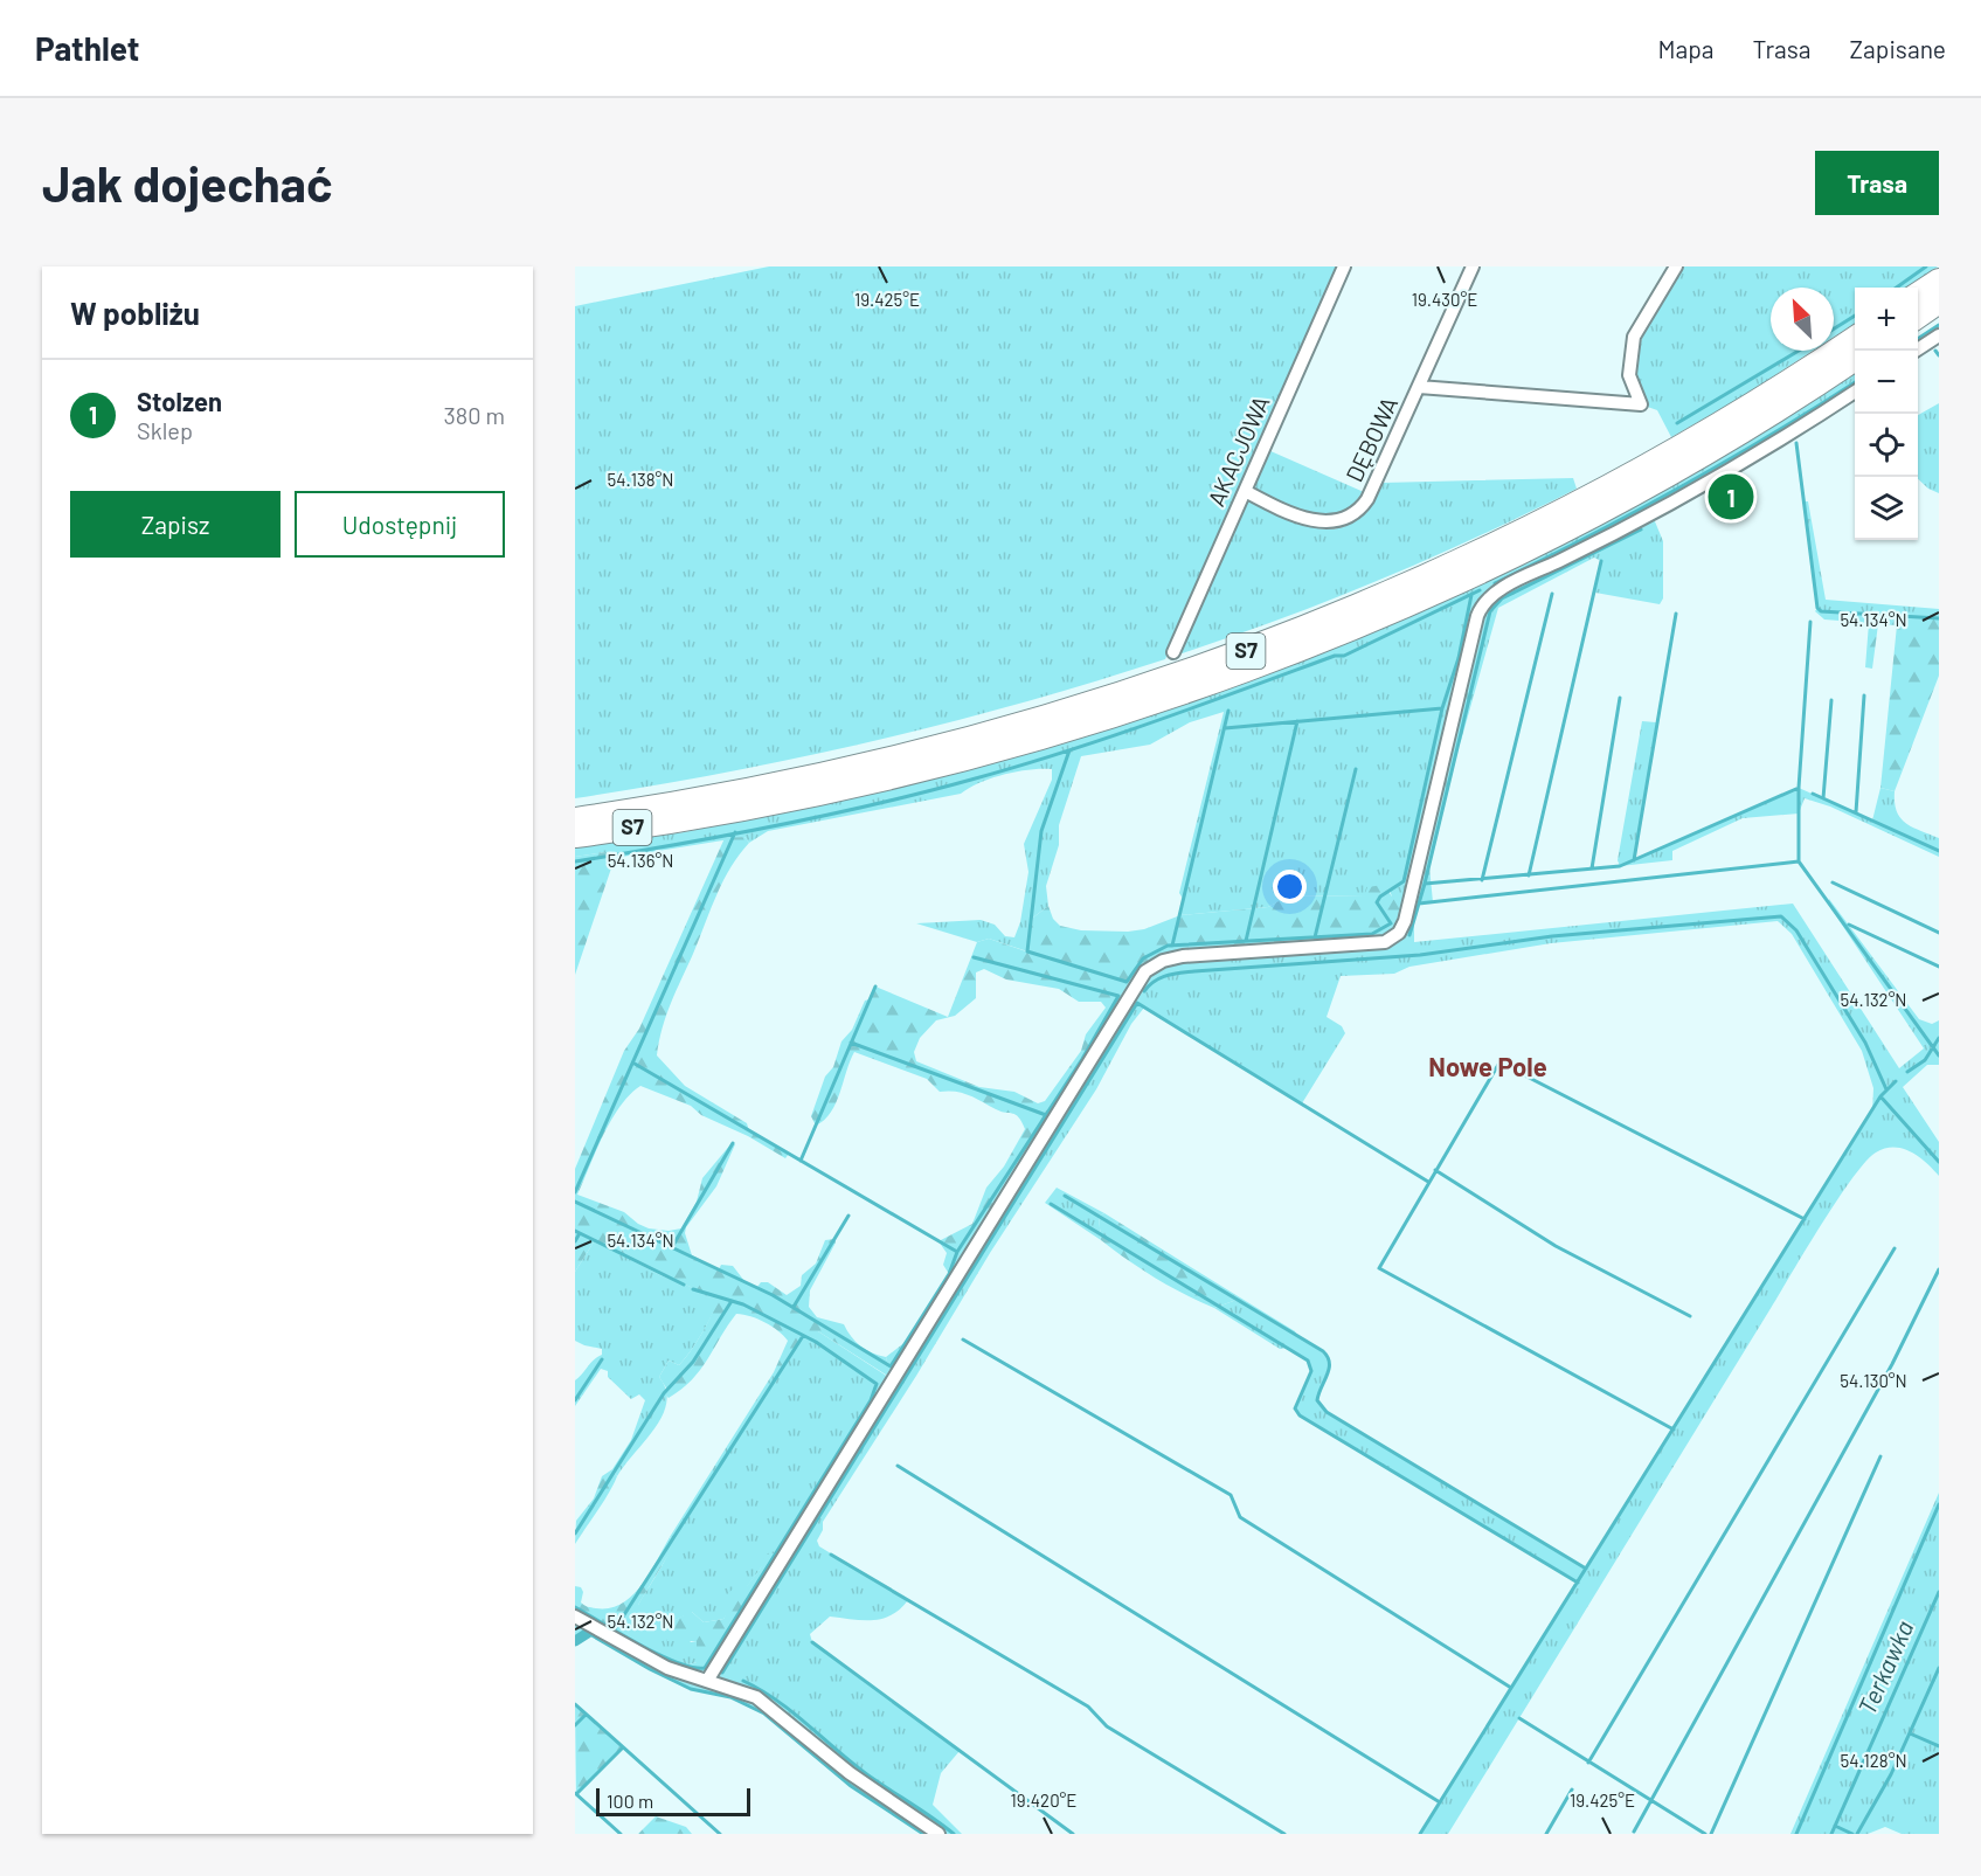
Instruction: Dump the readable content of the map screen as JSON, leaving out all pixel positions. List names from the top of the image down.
{
  "streets": {
    "highway": ["S7"],
    "street": ["DĘBOWA", "AKACJOWA"]
  },
  "crossings": [
    ["DĘBOWA", "AKACJOWA"]
  ],
  "districts": ["Nowe Pole"],
  "water": ["Terkawka"],
  "scale_bar": "100 m",
  "north": "top left",
  "page": {
    "header": "Pathlet",
    "nav": ["Mapa", "Trasa", "Zapisane"],
    "buttons": [
      "Trasa",
      ["Zapisz", "Udostępnij"]
    ],
    "title": "Jak dojechać",
    "heading": "W pobliżu",
    "map_buttons": ["+", "−"],
    "list": [
      {
        "mark": "1",
        "name": "Stolzen",
        "note": "Sklep",
        "value": "380 m"
      }
    ],
    "pins": "1",
    "scale": "100 m"
  },
  "coordinates": [
    "19.425°E",
    "19.430°E",
    "54.138°N",
    "54.134°N",
    "54.136°N",
    "54.132°N",
    "54.130°N",
    "54.128°N",
    "19.420°E"
  ]
}
